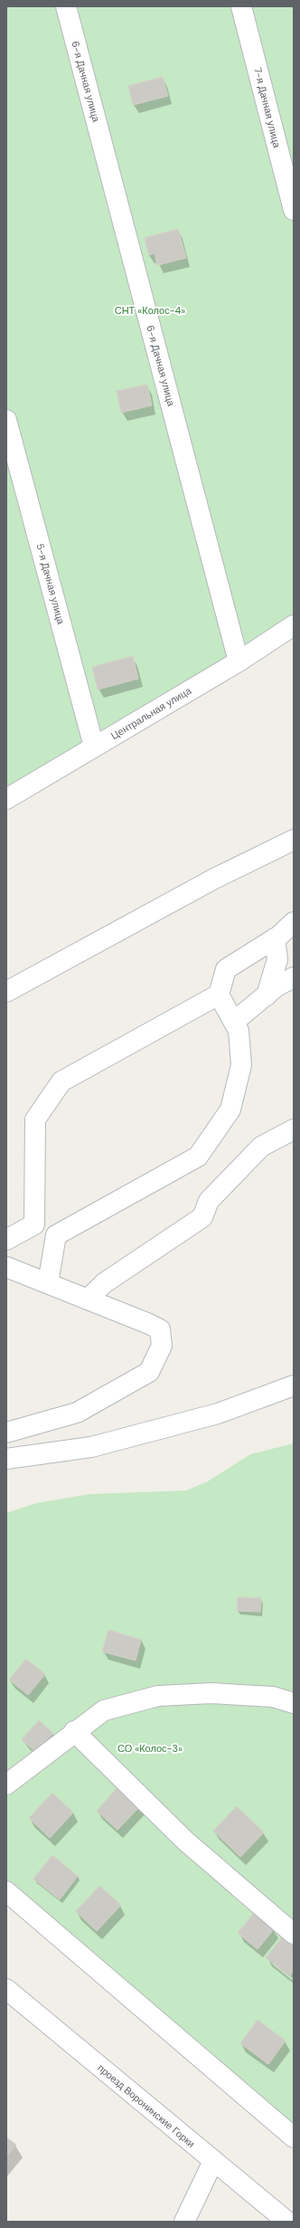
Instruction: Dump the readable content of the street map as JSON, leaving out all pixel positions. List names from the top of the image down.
{
  "streets": {
    "street": [
      "6-я Дачная улица",
      "7-я Дачная улица",
      "5-я Дачная улица",
      "Центральная улица",
      "проезд Воронинские Горки"
    ]
  },
  "crossings": [
    ["6-я Дачная улица", "Центральная улица"],
    ["5-я Дачная улица", "Центральная улица"]
  ],
  "parks": ["СНТ «Колос-4»", "СО «Колос-3»"]
}
